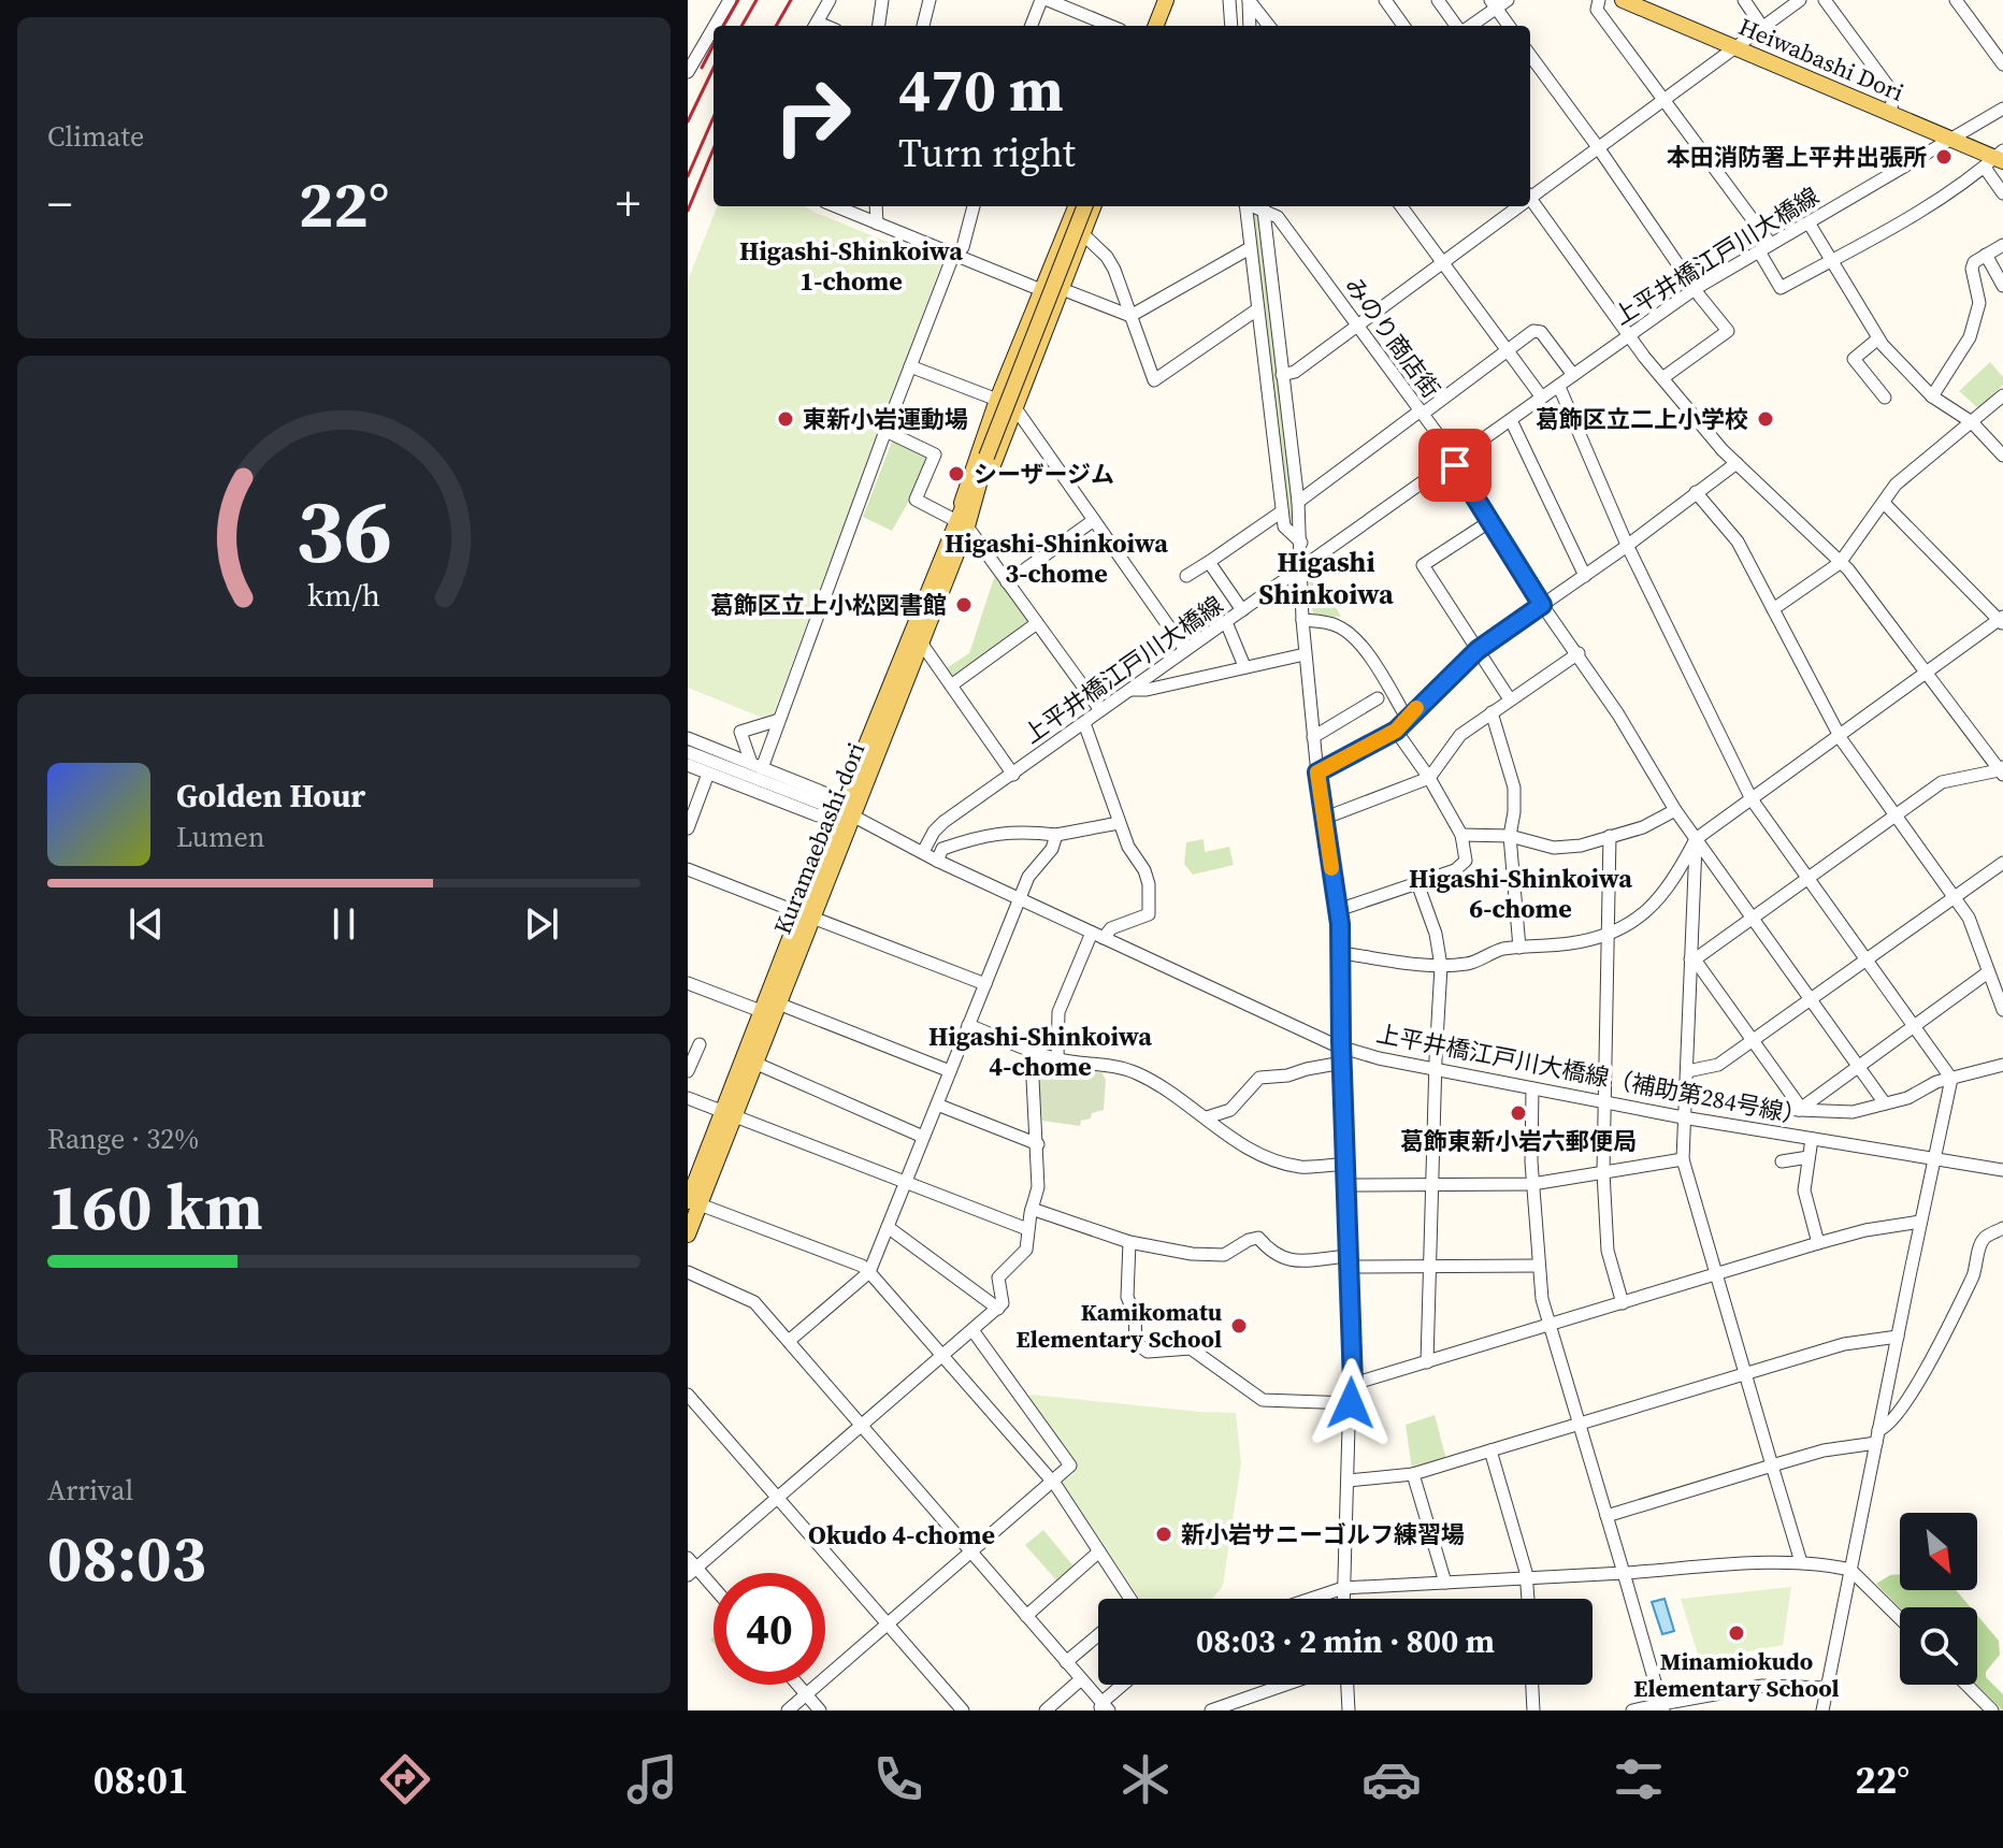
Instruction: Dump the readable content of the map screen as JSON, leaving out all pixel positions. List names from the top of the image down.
{
  "streets": {
    "main road": ["Heiwabashi Dori", "Kuramaebashi-dori"],
    "street": ["上平井橋江戸川大橋線", "みのり商店街", "上平井橋江戸川大橋線（補助第284号線）"]
  },
  "crossings": [
    ["Heiwabashi Dori", "上平井橋江戸川大橋線"],
    ["上平井橋江戸川大橋線", "みのり商店街"],
    ["上平井橋江戸川大橋線", "上平井橋江戸川大橋線（補助第284号線）"]
  ],
  "districts": [
    "Higashi-Shinkoiwa 1-chome",
    "Higashi-Shinkoiwa 3-chome",
    "Higashi Shinkoiwa",
    "Higashi-Shinkoiwa 6-chome",
    "Higashi-Shinkoiwa 4-chome",
    "Okudo 4-chome"
  ],
  "places": [
    "本田消防署上平井出張所",
    "東新小岩運動場",
    "葛飾区立二上小学校",
    "シーザージム",
    "葛飾区立上小松図書館",
    "葛飾東新小岩六郵便局",
    "Kamikomatu Elementary School",
    "新小岩サニーゴルフ練習場",
    "Minamiokudo Elementary School"
  ],
  "north": "bottom right",
  "page": {
    "tile": [
      "Climate",
      ["Range · 32%", "160 km"],
      ["Arrival", "08:03"]
    ],
    "turn": ["470 m", "Turn right"],
    "heat": ["−", "22°", "+"],
    "song": ["Golden Hour", "Lumen"],
    "limit": "40",
    "trip": "08:03 · 2 min · 800 m",
    "tabs": ["08:01", "22°"],
    "gauge": ["36", "km/h"]
  }
}
